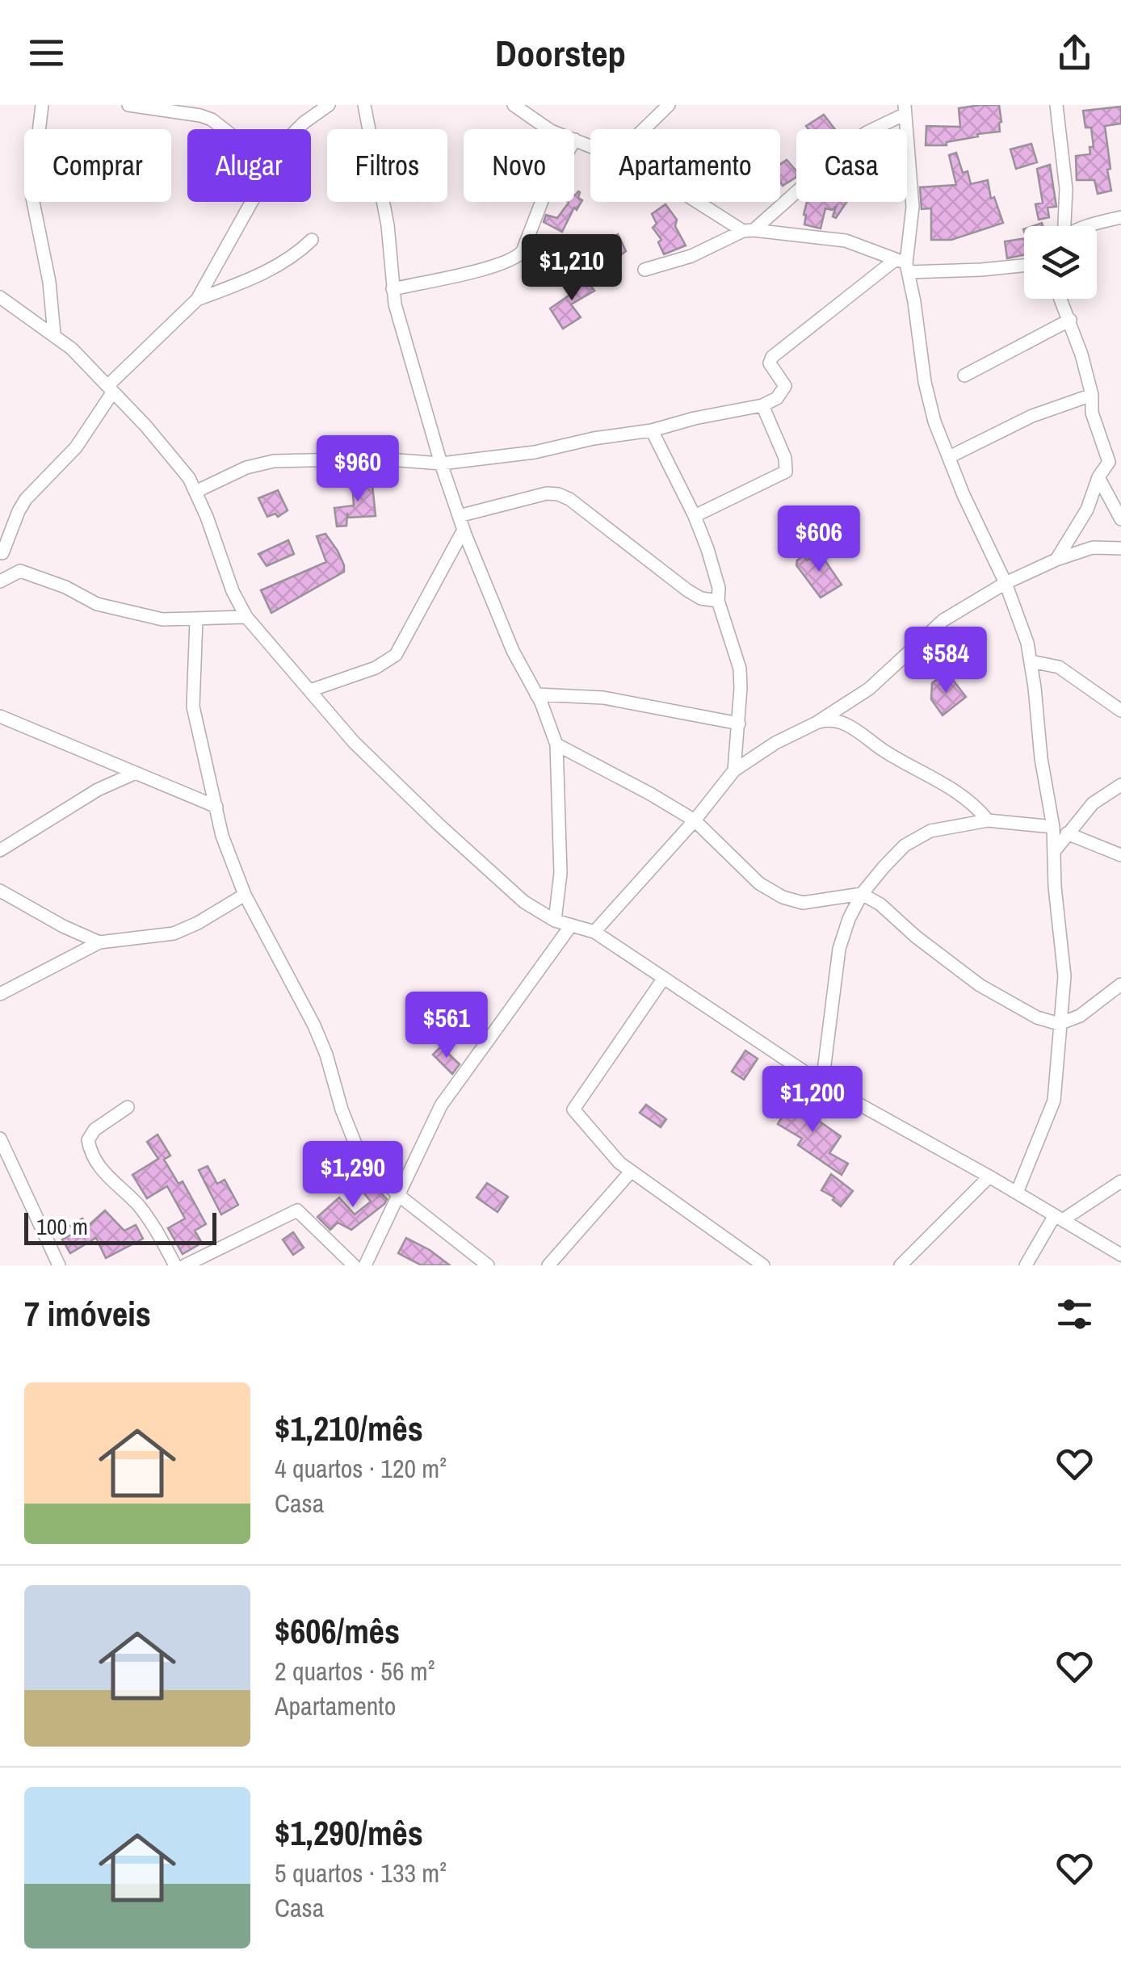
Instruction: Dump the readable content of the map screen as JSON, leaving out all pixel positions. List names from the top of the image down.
{
  "scale_bar": "100 m",
  "page": {
    "header": "Doorstep",
    "chip": [
      "Comprar",
      "Alugar",
      "Filtros",
      "Novo",
      "Apartamento",
      "Casa"
    ],
    "price": [
      "$1,210",
      "$960",
      "$606",
      "$584",
      "$561",
      "$1,200",
      "$1,290"
    ],
    "scale": "100 m",
    "heading": "7 imóveis",
    "list": [
      {
        "name": "$1,210/mês",
        "note": "4 quartos · 120 m² · Casa"
      },
      {
        "name": "$606/mês",
        "note": "2 quartos · 56 m² · Apartamento"
      },
      {
        "name": "$1,290/mês",
        "note": "5 quartos · 133 m² · Casa"
      }
    ]
  }
}
